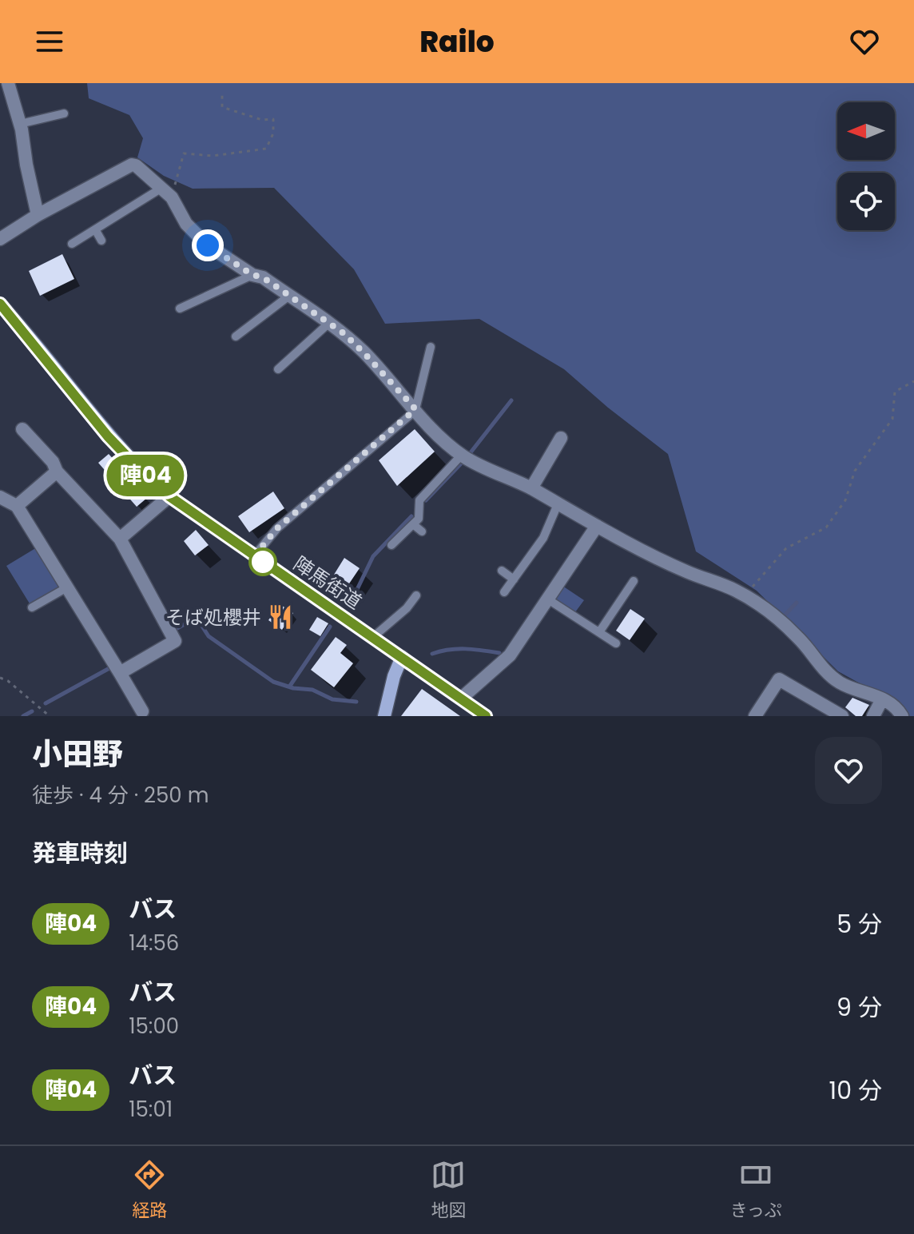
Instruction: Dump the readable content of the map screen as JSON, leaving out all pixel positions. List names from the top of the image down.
{
  "streets": {
    "main road": ["陣馬街道"]
  },
  "places": {
    "restaurant": ["そば処櫻井"]
  },
  "lines": ["bus line 陣04"],
  "north": "left",
  "page": {
    "header": "Railo",
    "on_map": "陣04",
    "heading": [
      ["小田野", "徒歩 · 4 分 · 250 m"],
      "発車時刻"
    ],
    "list": [
      {
        "mark": "陣04",
        "name": "バス",
        "note": "14:56",
        "value": "5 分"
      },
      {
        "mark": "陣04",
        "name": "バス",
        "note": "15:00",
        "value": "9 分"
      },
      {
        "mark": "陣04",
        "name": "バス",
        "note": "15:01",
        "value": "10 分"
      }
    ],
    "tabs": ["経路", "地図", "きっぷ"]
  }
}
